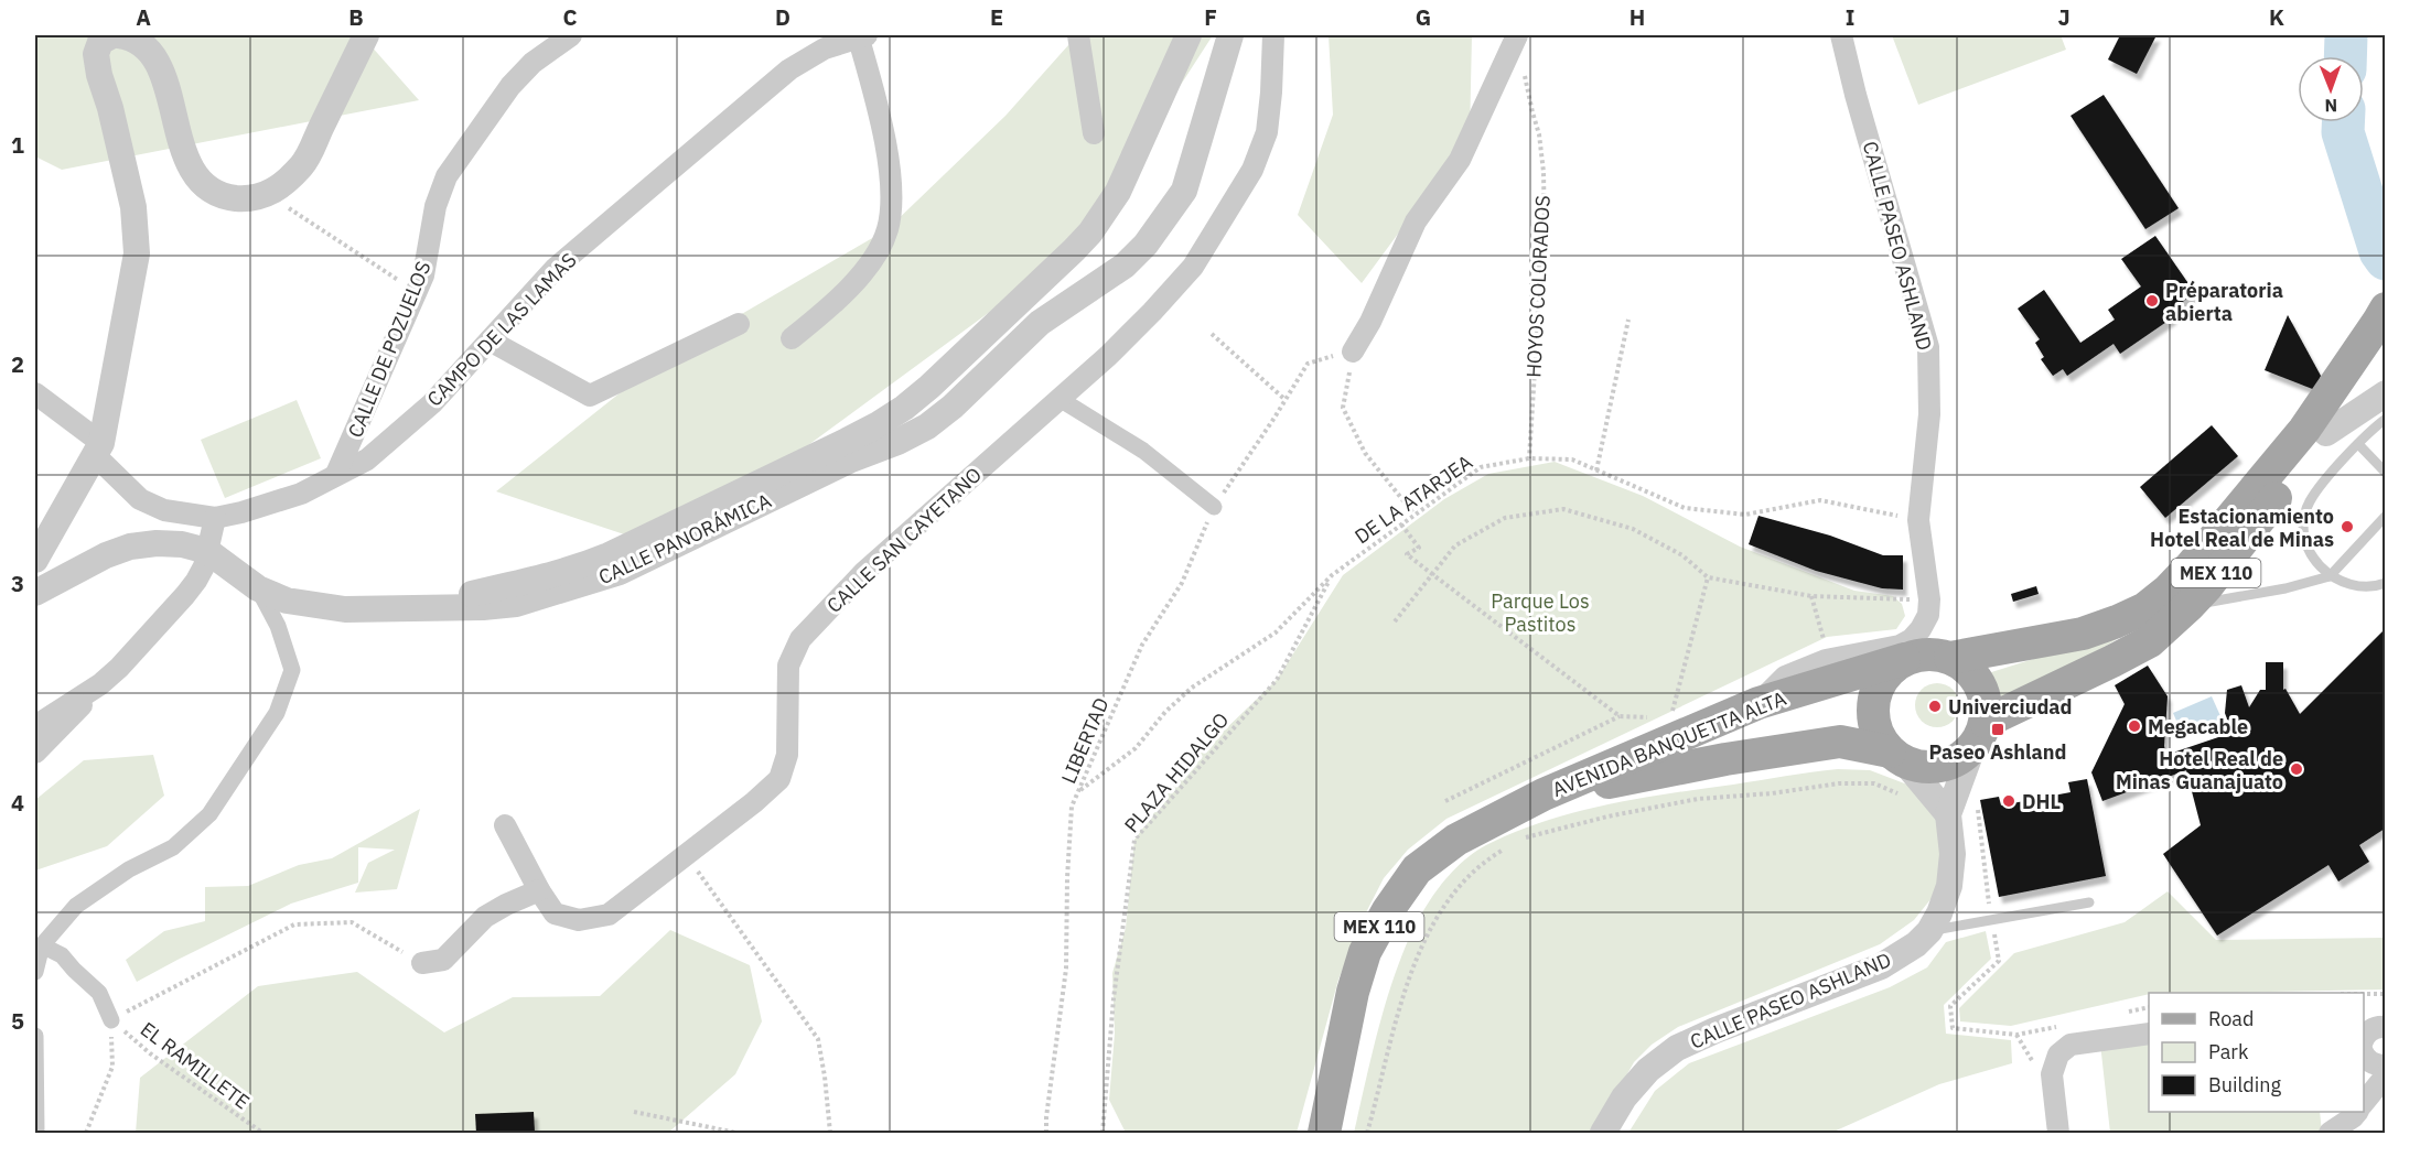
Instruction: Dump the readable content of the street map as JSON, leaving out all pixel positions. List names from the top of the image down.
{
  "streets": {
    "main road": ["MEX 110", "AVENIDA BANQUETTA ALTA"],
    "street": [
      "CALLE PASEO ASHLAND",
      "CAMPO DE LAS LAMAS",
      "CALLE DE POZUELOS",
      "CALLE PANORÁMICA",
      "CALLE SAN CAYETANO"
    ],
    "path": [
      "HOYOS COLORADOS",
      "DE LA ATARJEA",
      "LIBERTAD",
      "PLAZA HIDALGO",
      "EL RAMILLETE"
    ]
  },
  "crossings": [
    ["CALLE PASEO ASHLAND", "DE LA ATARJEA"],
    ["CALLE PASEO ASHLAND", "MEX 110"],
    ["CALLE PASEO ASHLAND", "AVENIDA BANQUETTA ALTA"],
    ["HOYOS COLORADOS", "DE LA ATARJEA"],
    ["CAMPO DE LAS LAMAS", "CALLE DE POZUELOS"],
    ["DE LA ATARJEA", "LIBERTAD"],
    ["DE LA ATARJEA", "PLAZA HIDALGO"],
    ["MEX 110", "AVENIDA BANQUETTA ALTA"]
  ],
  "parks": ["Parque Los Pastitos"],
  "places": {
    "other": [
      "Préparatoria abierta",
      "Estacionamiento Hotel Real de Minas",
      "Univerciudad",
      "Megacable",
      "Hotel Real de Minas Guanajuato",
      "DHL"
    ],
    "transit": ["Paseo Ashland"]
  },
  "legend": ["Road", "Park", "Building"],
  "north": "bottom",
  "grid": {
    "columns": [
      "A",
      "B",
      "C",
      "D",
      "E",
      "F",
      "G",
      "H",
      "I",
      "J",
      "K"
    ],
    "rows": [
      "1",
      "2",
      "3",
      "4",
      "5"
    ]
  }
}
